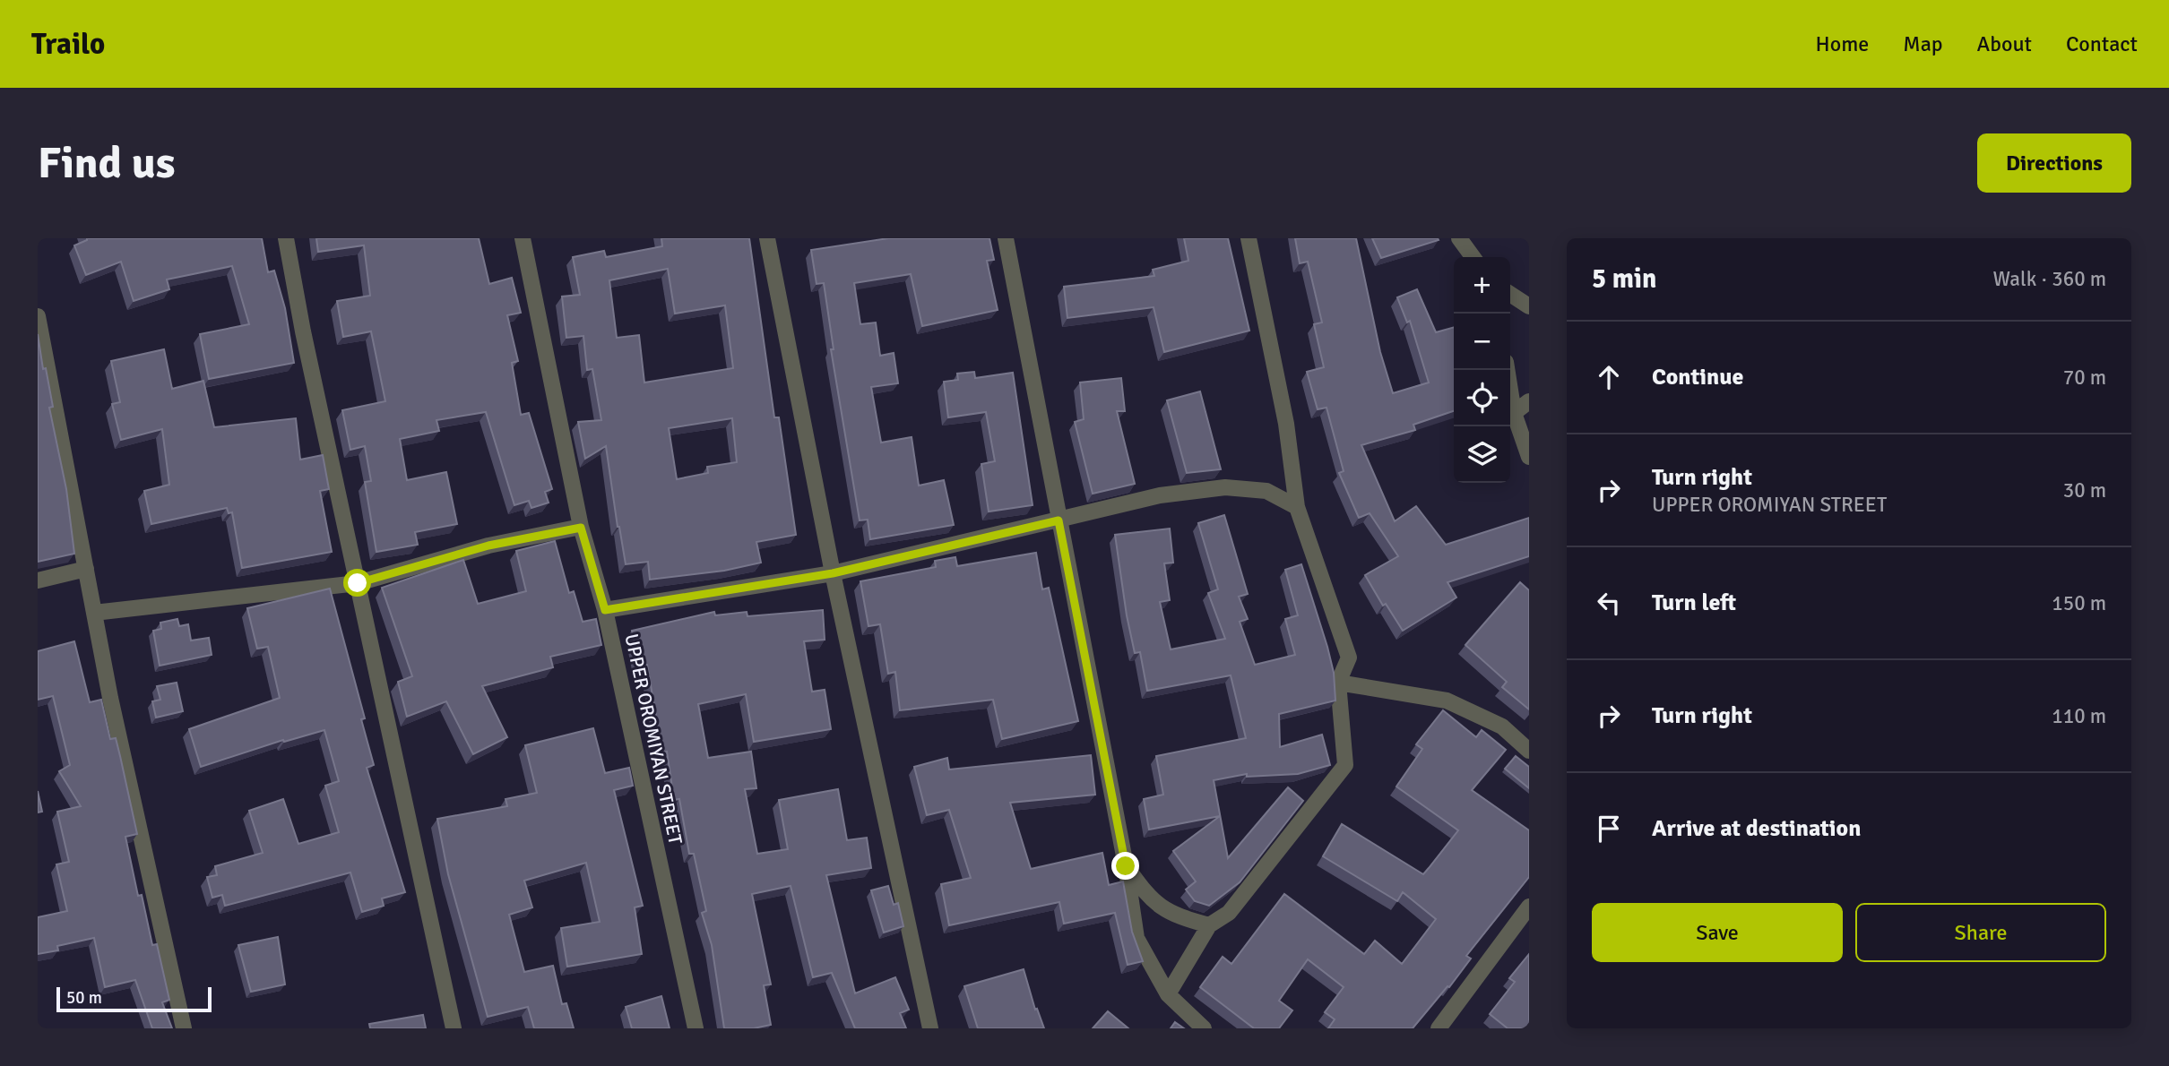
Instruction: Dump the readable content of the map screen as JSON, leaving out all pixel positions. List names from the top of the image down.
{
  "streets": {
    "street": ["UPPER OROMIYAN STREET"]
  },
  "scale_bar": "50 m",
  "page": {
    "header": "Trailo",
    "nav": [
      "Home",
      "Map",
      "About",
      "Contact"
    ],
    "buttons": [
      "Directions",
      ["Save", "Share"]
    ],
    "title": "Find us",
    "heading": ["5 min", "Walk · 360 m"],
    "map_buttons": ["+", "−"],
    "list": [
      ["Continue", "70 m"],
      ["Turn right", "UPPER OROMIYAN STREET", "30 m"],
      ["Turn left", "150 m"],
      ["Turn right", "110 m"],
      "Arrive at destination"
    ],
    "scale": "50 m"
  }
}
